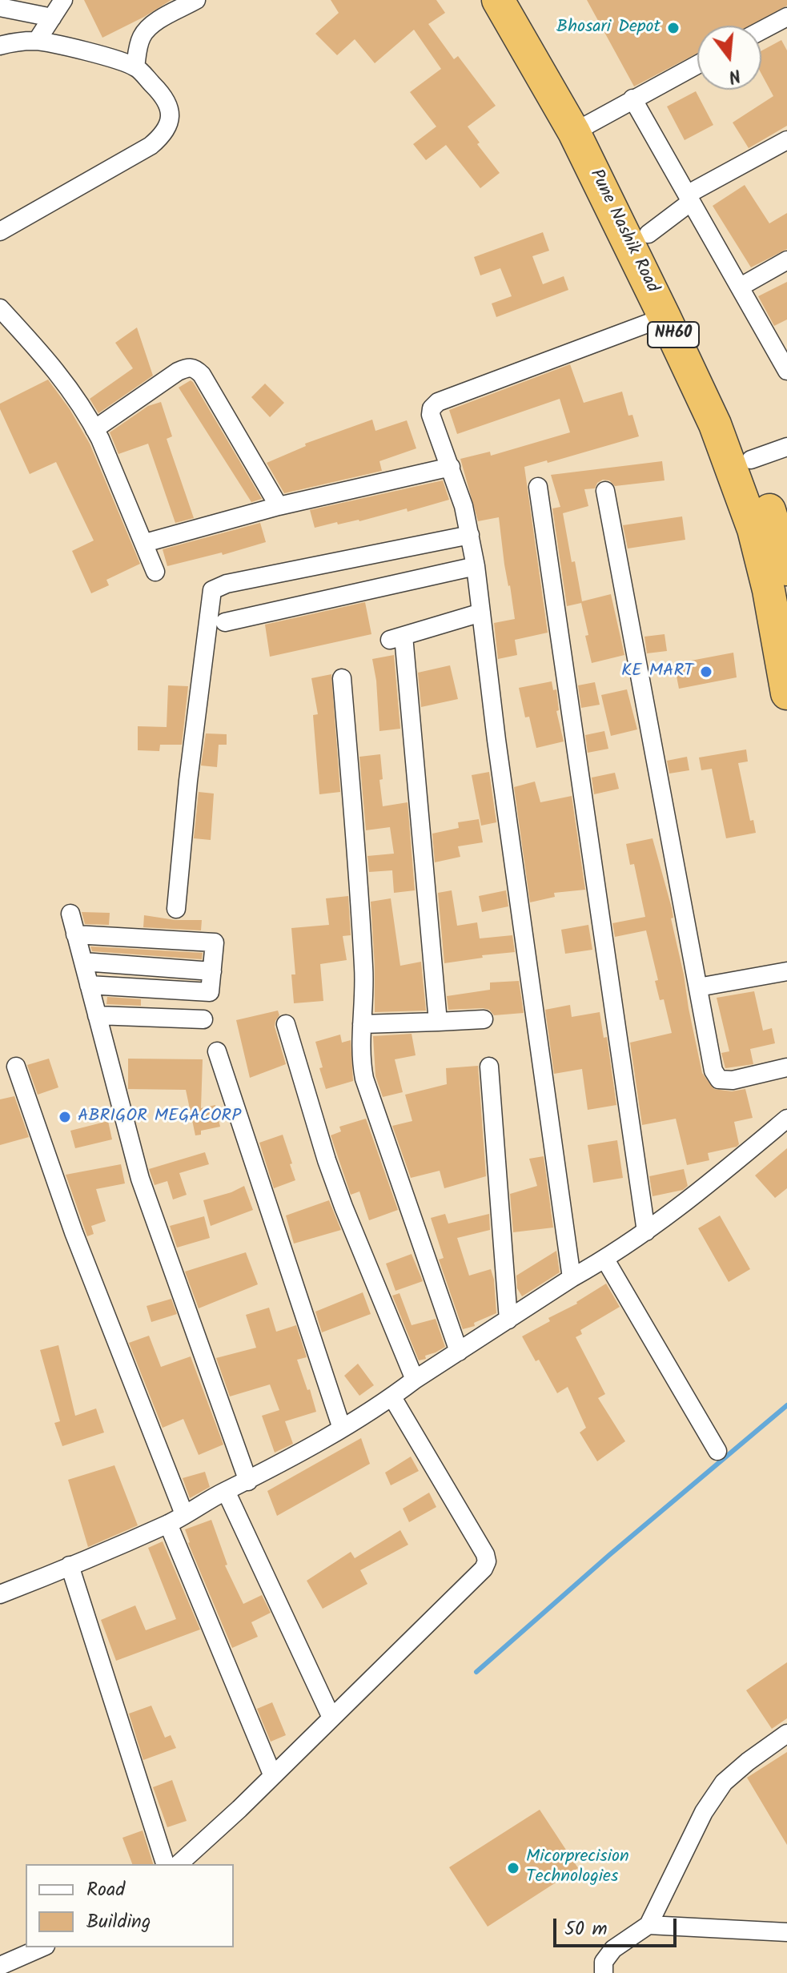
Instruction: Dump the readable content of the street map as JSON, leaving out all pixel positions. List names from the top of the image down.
{
  "streets": {
    "highway": ["Pune Nashik Road", "NH60"]
  },
  "places": [
    "Bhosari Depot",
    "KE MART",
    "ABRIGOR MEGACORP",
    "Micorprecision Technologies"
  ],
  "legend": ["Road", "Building"],
  "scale_bar": "50 m",
  "north": "bottom"
}
